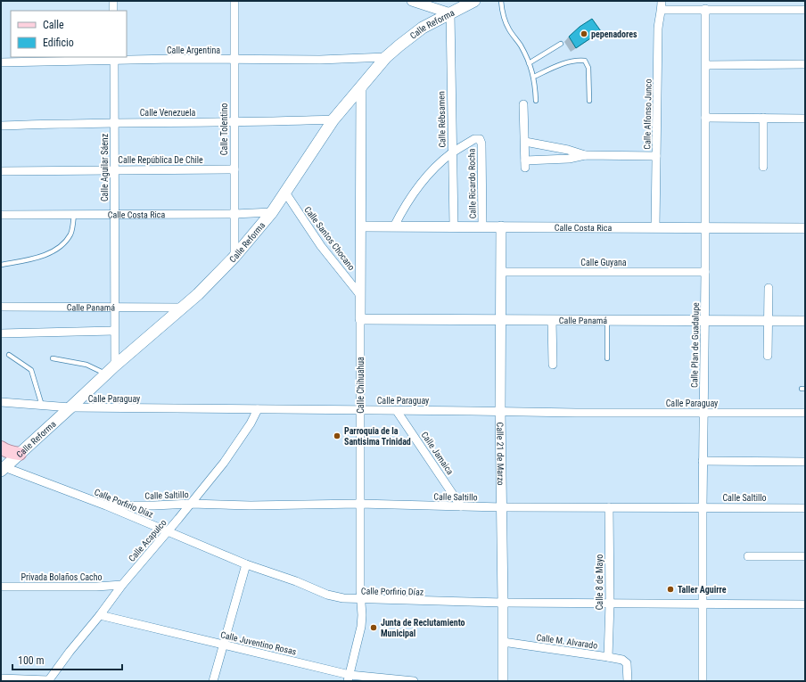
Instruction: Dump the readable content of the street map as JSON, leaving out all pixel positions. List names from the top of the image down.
{
  "streets": {
    "main road": ["Calle Reforma"],
    "street": [
      "Calle Argentina",
      "Calle Venezuela",
      "Calle Alfonso Junco",
      "Calle Rébsamen",
      "Calle Tolentino",
      "Calle República De Chile",
      "Calle Aguilar Sáenz",
      "Calle Ricardo Rocha",
      "Calle Costa Rica",
      "Calle Santos Chocano",
      "Calle Guyana",
      "Calle Panamá",
      "Calle Plan de Guadalupe",
      "Calle Chihuahua",
      "Calle Paraguay",
      "Calle Jamaica",
      "Calle 21 de Marzo",
      "Calle Saltillo",
      "Calle Porfirio Díaz",
      "Calle Acapulco",
      "Privada Bolaños Cacho",
      "Calle 8 de Mayo",
      "Calle M. Alvarado",
      "Calle Juventino Rosas"
    ]
  },
  "crossings": [
    ["Calle Reforma", "Calle Argentina"],
    ["Calle Reforma", "Calle Venezuela"],
    ["Calle Reforma", "Calle Rébsamen"],
    ["Calle Reforma", "Calle Tolentino"],
    ["Calle Reforma", "Calle Aguilar Sáenz"],
    ["Calle Reforma", "Calle Costa Rica"],
    ["Calle Reforma", "Calle Santos Chocano"],
    ["Calle Reforma", "Calle Panamá"],
    ["Calle Reforma", "Calle Chihuahua"],
    ["Calle Reforma", "Calle Paraguay"],
    ["Calle Reforma", "Calle Porfirio Díaz"],
    ["Calle Argentina", "Calle Tolentino"],
    ["Calle Argentina", "Calle Aguilar Sáenz"],
    ["Calle Venezuela", "Calle Tolentino"],
    ["Calle Venezuela", "Calle Aguilar Sáenz"],
    ["Calle Alfonso Junco", "Calle Costa Rica"],
    ["Calle Rébsamen", "Calle Ricardo Rocha"],
    ["Calle Rébsamen", "Calle Costa Rica"],
    ["Calle Tolentino", "Calle República De Chile"],
    ["Calle Tolentino", "Calle Costa Rica"],
    ["Calle República De Chile", "Calle Aguilar Sáenz"],
    ["Calle Aguilar Sáenz", "Calle Costa Rica"],
    ["Calle Aguilar Sáenz", "Calle Panamá"],
    ["Calle Ricardo Rocha", "Calle Costa Rica"],
    ["Calle Costa Rica", "Calle Plan de Guadalupe"],
    ["Calle Costa Rica", "Calle Chihuahua"],
    ["Calle Costa Rica", "Calle 21 de Marzo"],
    ["Calle Santos Chocano", "Calle Chihuahua"],
    ["Calle Guyana", "Calle Plan de Guadalupe"],
    ["Calle Guyana", "Calle 21 de Marzo"],
    ["Calle Panamá", "Calle Plan de Guadalupe"],
    ["Calle Panamá", "Calle Chihuahua"],
    ["Calle Panamá", "Calle 21 de Marzo"],
    ["Calle Plan de Guadalupe", "Calle Paraguay"],
    ["Calle Plan de Guadalupe", "Calle Saltillo"],
    ["Calle Plan de Guadalupe", "Calle Porfirio Díaz"],
    ["Calle Chihuahua", "Calle Paraguay"],
    ["Calle Chihuahua", "Calle Saltillo"],
    ["Calle Chihuahua", "Calle Porfirio Díaz"],
    ["Calle Chihuahua", "Calle Juventino Rosas"],
    ["Calle Paraguay", "Calle Jamaica"],
    ["Calle Paraguay", "Calle 21 de Marzo"],
    ["Calle Paraguay", "Calle Acapulco"],
    ["Calle Jamaica", "Calle Saltillo"],
    ["Calle 21 de Marzo", "Calle Saltillo"],
    ["Calle 21 de Marzo", "Calle Porfirio Díaz"],
    ["Calle 21 de Marzo", "Calle M. Alvarado"],
    ["Calle Saltillo", "Calle Porfirio Díaz"],
    ["Calle Saltillo", "Calle Acapulco"],
    ["Calle Saltillo", "Calle 8 de Mayo"],
    ["Calle Porfirio Díaz", "Calle Acapulco"],
    ["Calle Porfirio Díaz", "Calle 8 de Mayo"],
    ["Calle Acapulco", "Privada Bolaños Cacho"],
    ["Calle Acapulco", "Calle Juventino Rosas"],
    ["Calle 8 de Mayo", "Calle M. Alvarado"]
  ],
  "places": [
    "pepenadores",
    "Parroquia de la Santisima Trinidad",
    "Taller Aguirre",
    "Junta de Reclutamiento Municipal"
  ],
  "legend": ["Calle", "Edificio"],
  "scale_bar": "100 m"
}
